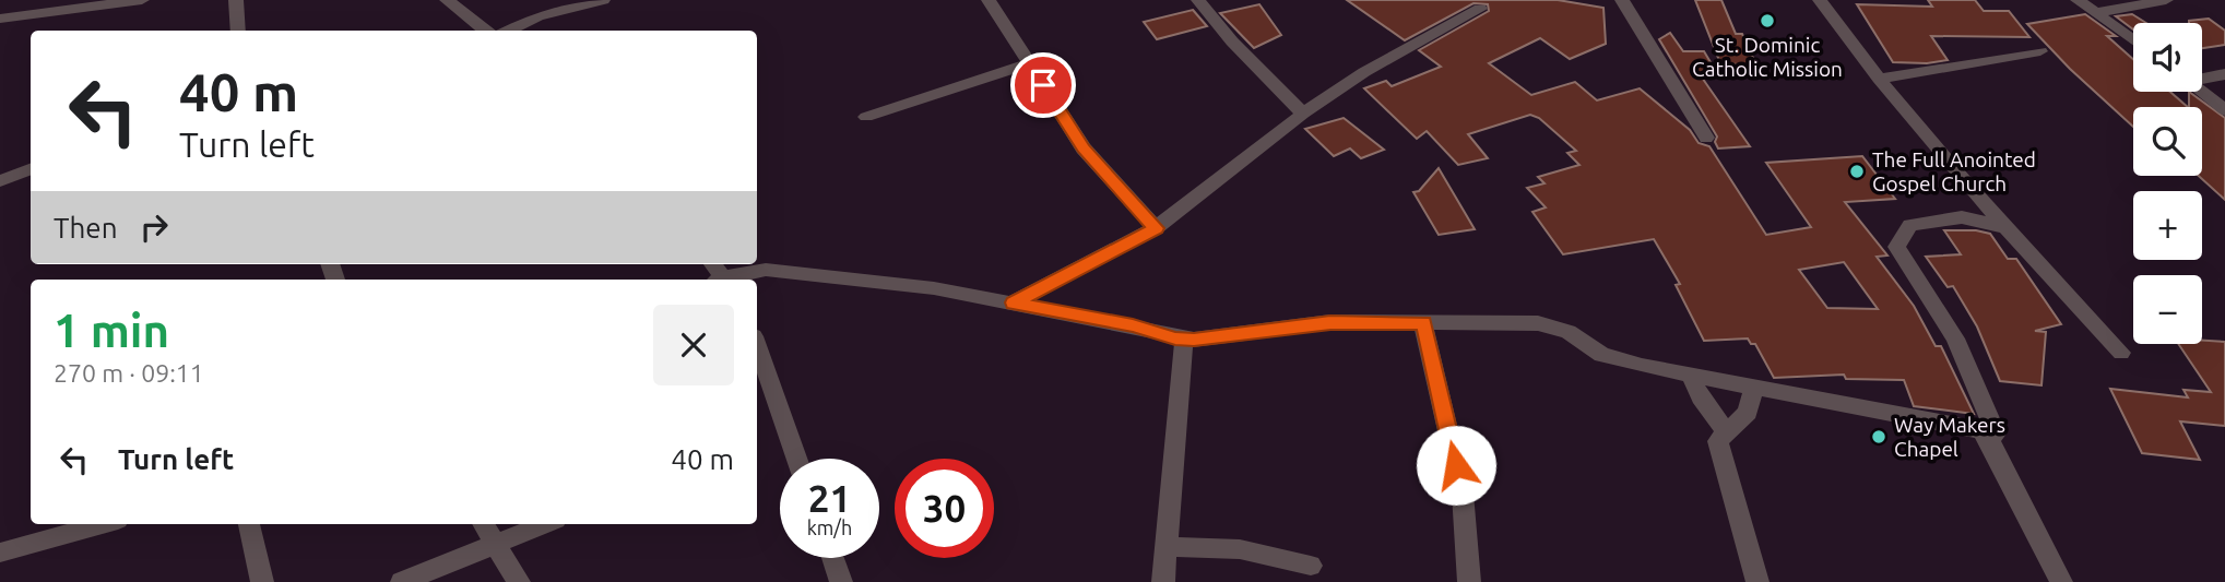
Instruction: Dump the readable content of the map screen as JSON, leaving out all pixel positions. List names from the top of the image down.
{
  "places": ["St. Dominic Catholic Mission", "The Full Anointed Gospel Church", "Way Makers Chapel"],
  "page": {
    "map_buttons": ["+", "−"],
    "turn": ["40 m", "Turn left"],
    "then": "Then",
    "heading": ["1 min", "270 m · 09:11"],
    "list": [
      {
        "name": "Turn left",
        "value": "40 m"
      }
    ],
    "speed": "21 km/h",
    "limit": "30"
  }
}
